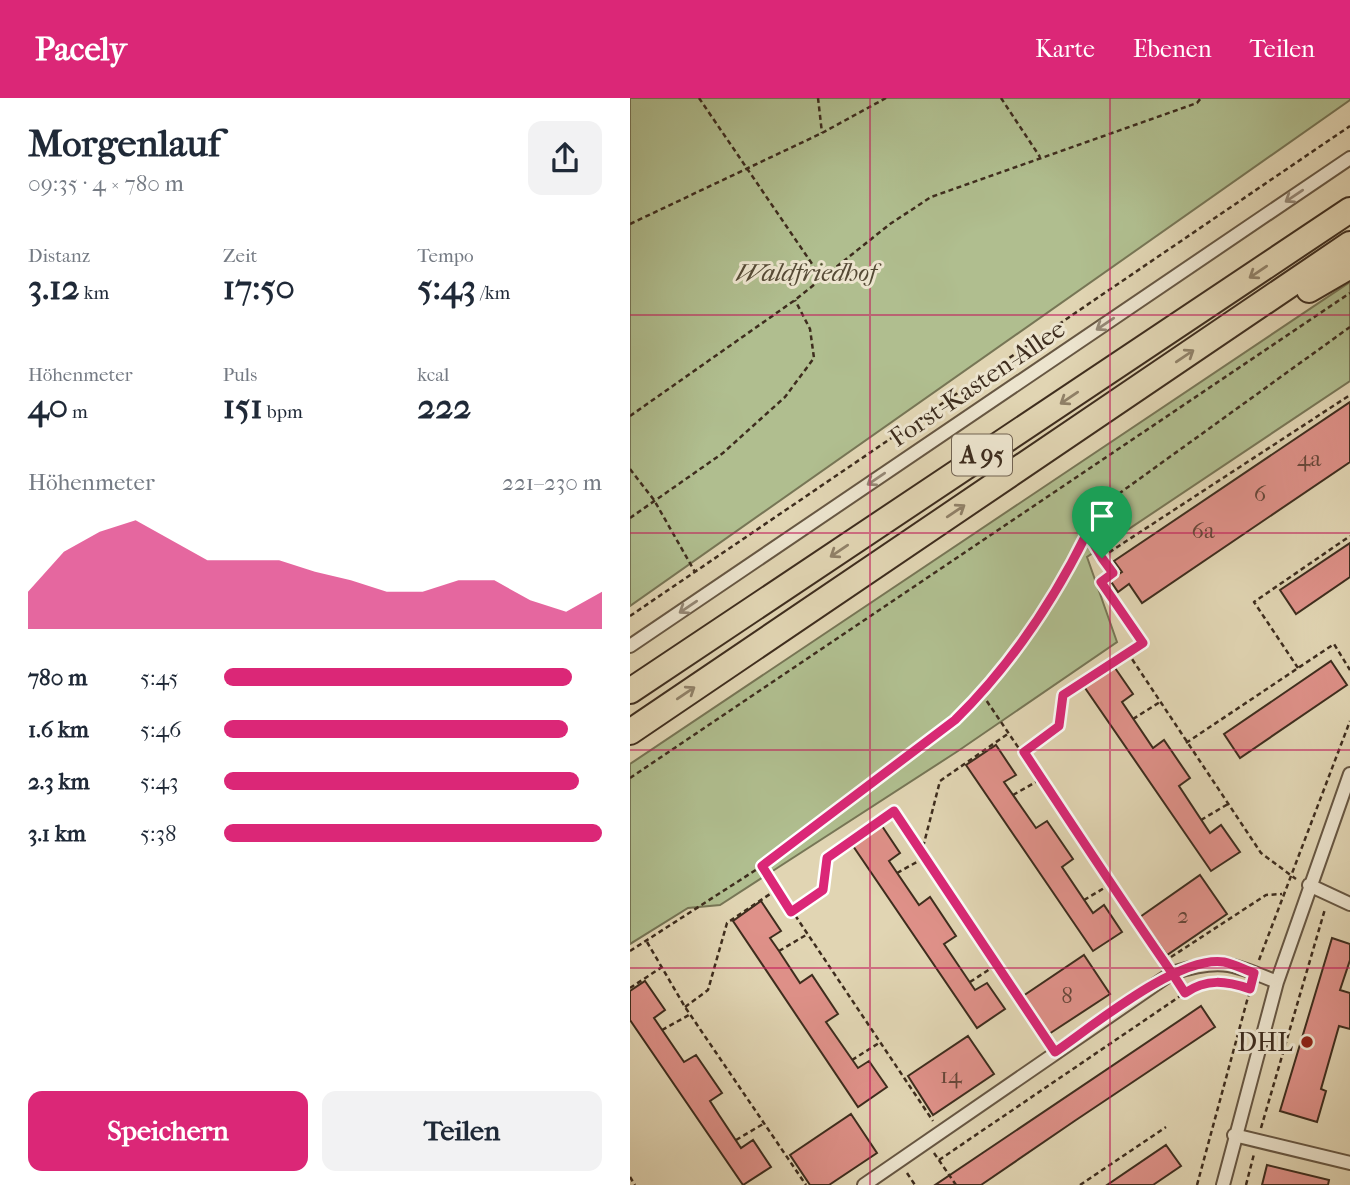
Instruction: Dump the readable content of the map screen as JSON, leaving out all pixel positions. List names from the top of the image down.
{
  "streets": {
    "highway": ["A 95"],
    "street": ["Forst-Kasten-Allee"]
  },
  "one_way": ["Forst-Kasten-Allee"],
  "parks": ["Waldfriedhof"],
  "places": ["DHL"],
  "house_numbers": [
    "4a",
    "6",
    "6a",
    "2",
    "8",
    "14"
  ],
  "page": {
    "header": "Pacely",
    "nav": ["Karte", "Ebenen", "Teilen"],
    "heading": ["Morgenlauf", "09:35 · 4 × 780 m"],
    "stats": [
      ["Distanz", "3.12 km"],
      ["Zeit", "17:50"],
      ["Tempo", "5:43 /km"],
      ["Höhenmeter", "40 m"],
      ["Puls", "151 bpm"],
      ["kcal", "222"]
    ],
    "chart": ["Höhenmeter", "221–230 m"],
    "list": [
      {
        "name": "780 m",
        "note": "5:45"
      },
      {
        "name": "1.6 km",
        "note": "5:46"
      },
      {
        "name": "2.3 km",
        "note": "5:43"
      },
      {
        "name": "3.1 km",
        "note": "5:38"
      }
    ],
    "buttons": ["Speichern", "Teilen"]
  }
}
